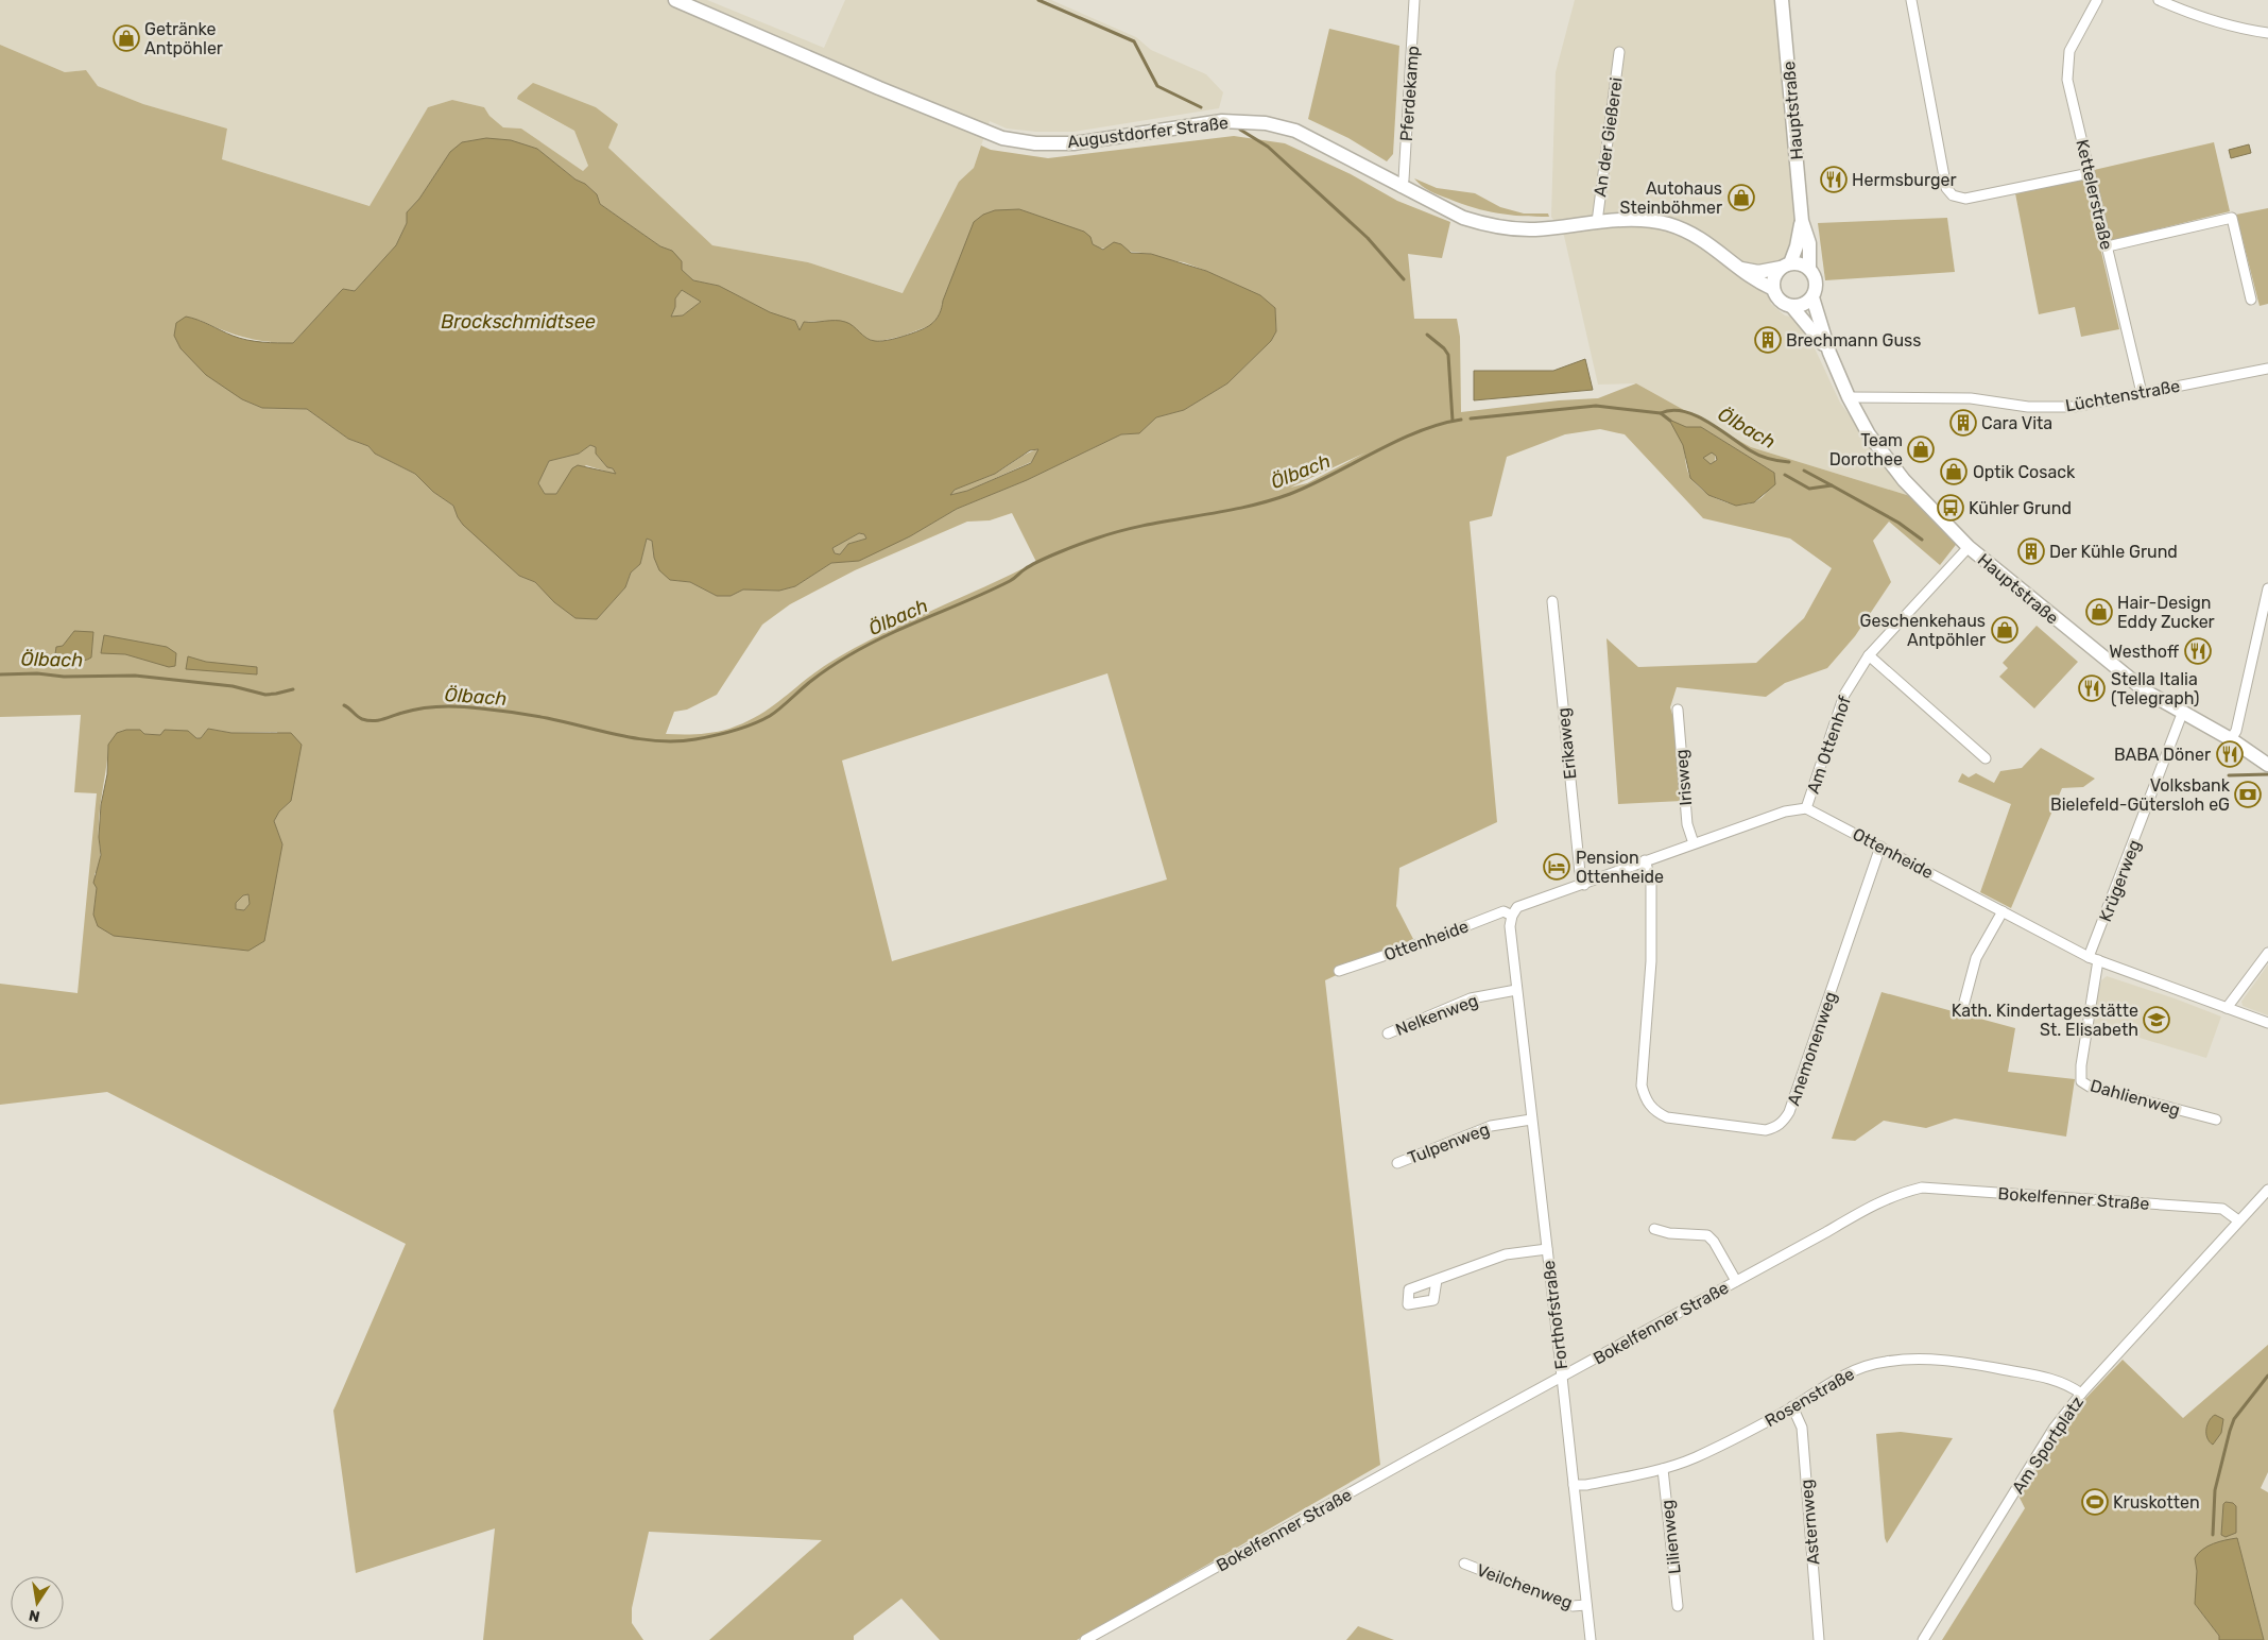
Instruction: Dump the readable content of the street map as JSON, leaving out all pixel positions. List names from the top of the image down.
{
  "streets": {
    "main road": ["Hauptstraße", "Augustdorfer Straße"],
    "street": [
      "Pferdekamp",
      "An der Gießerei",
      "Kettelerstraße",
      "Lüchtenstraße",
      "Erikaweg",
      "Am Ottenhof",
      "Irisweg",
      "Ottenheide",
      "Krügerweg",
      "Nelkenweg",
      "Anemonenweg",
      "Dahlienweg",
      "Tulpenweg",
      "Bokelfenner Straße",
      "Forthofstraße",
      "Rosenstraße",
      "Am Sportplatz",
      "Asternweg",
      "Lilienweg",
      "Veilchenweg"
    ]
  },
  "crossings": [
    ["Pferdekamp", "Augustdorfer Straße"],
    ["Hauptstraße", "Augustdorfer Straße"],
    ["Hauptstraße", "Lüchtenstraße"],
    ["Hauptstraße", "Am Ottenhof"],
    ["Hauptstraße", "Krügerweg"],
    ["Augustdorfer Straße", "An der Gießerei"],
    ["Kettelerstraße", "Lüchtenstraße"],
    ["Erikaweg", "Ottenheide"],
    ["Am Ottenhof", "Ottenheide"],
    ["Irisweg", "Ottenheide"],
    ["Ottenheide", "Krügerweg"],
    ["Ottenheide", "Anemonenweg"],
    ["Ottenheide", "Dahlienweg"],
    ["Krügerweg", "Dahlienweg"],
    ["Nelkenweg", "Forthofstraße"],
    ["Tulpenweg", "Forthofstraße"],
    ["Bokelfenner Straße", "Forthofstraße"],
    ["Bokelfenner Straße", "Am Sportplatz"],
    ["Forthofstraße", "Rosenstraße"],
    ["Forthofstraße", "Veilchenweg"],
    ["Rosenstraße", "Am Sportplatz"],
    ["Rosenstraße", "Asternweg"],
    ["Rosenstraße", "Lilienweg"]
  ],
  "water": ["Brockschmidtsee", "Ölbach"],
  "places": {
    "shop": [
      "Getränke Antpöhler",
      "Autohaus Steinböhmer",
      "Team Dorothee",
      "Optik Cosack",
      "Hair-Design Eddy Zucker",
      "Geschenkehaus Antpöhler"
    ],
    "restaurant": [
      "Hermsburger",
      "Westhoff",
      "Stella Italia (Telegraph)",
      "BABA Döner"
    ],
    "building": ["Brechmann Guss", "Cara Vita", "Der Kühle Grund"],
    "bus stop": ["Kühler Grund"],
    "bank": ["Volksbank Bielefeld-Gütersloh eG"],
    "hotel": ["Pension Ottenheide"],
    "school or university": ["Kath. Kindertagesstätte St. Elisabeth"],
    "sports": ["Kruskotten"]
  },
  "north": "bottom"
}
